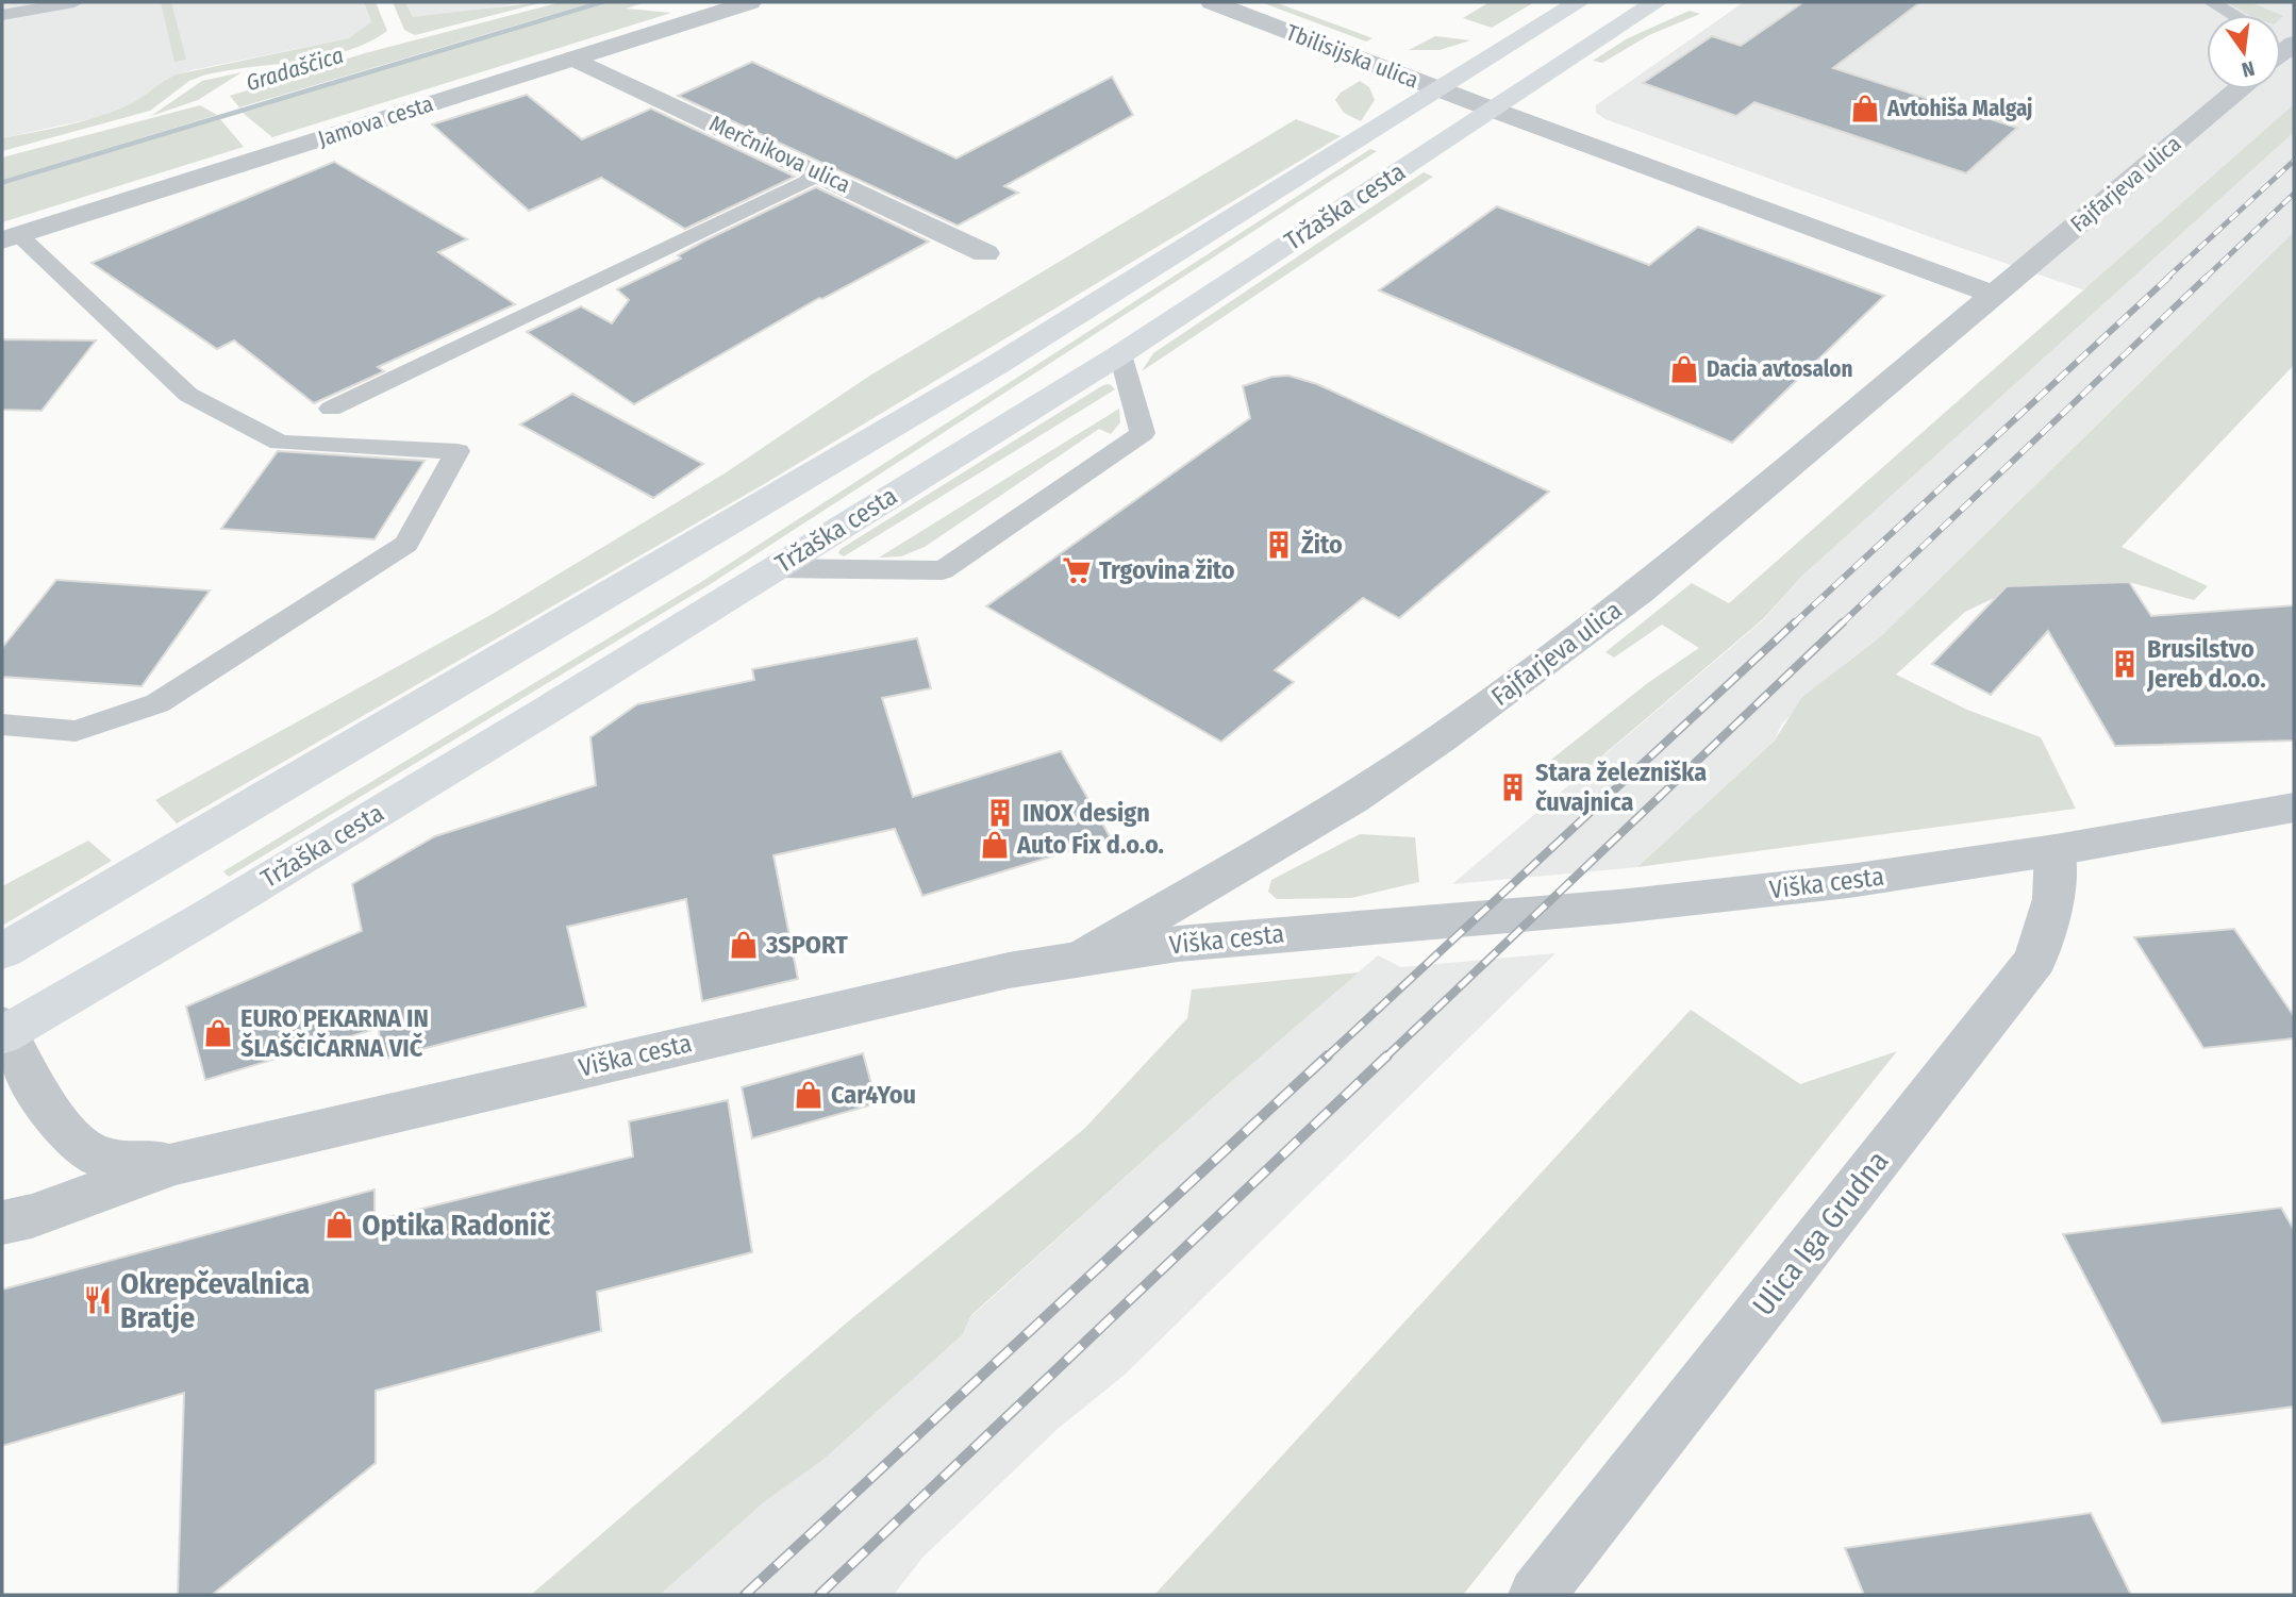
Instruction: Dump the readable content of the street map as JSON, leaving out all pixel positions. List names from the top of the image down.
{
  "streets": {
    "main road": ["Tržaška cesta"],
    "street": [
      "Tbilisijska ulica",
      "Jamova cesta",
      "Merčnikova ulica",
      "Fajfarjeva ulica",
      "Viška cesta",
      "Ulica Iga Grudna"
    ]
  },
  "crossings": [
    ["Tbilisijska ulica", "Tržaška cesta"],
    ["Jamova cesta", "Merčnikova ulica"],
    ["Fajfarjeva ulica", "Viška cesta"],
    ["Tržaška cesta", "Viška cesta"],
    ["Viška cesta", "Ulica Iga Grudna"]
  ],
  "water": ["Gradaščica"],
  "places": {
    "shop": [
      "Avtohiša Malgaj",
      "Dacia avtosalon",
      "Auto Fix d.o.o.",
      "3SPORT",
      "EURO PEKARNA IN ŠLAŠČIČARNA VIČ",
      "Car4You",
      "Optika Radonič"
    ],
    "building": [
      "Žito",
      "Brusilstvo Jereb d.o.o.",
      "Stara železniška čuvajnica",
      "INOX design"
    ],
    "supermarket": ["Trgovina žito"],
    "restaurant": ["Okrepčevalnica Bratje"]
  },
  "north": "bottom"
}
